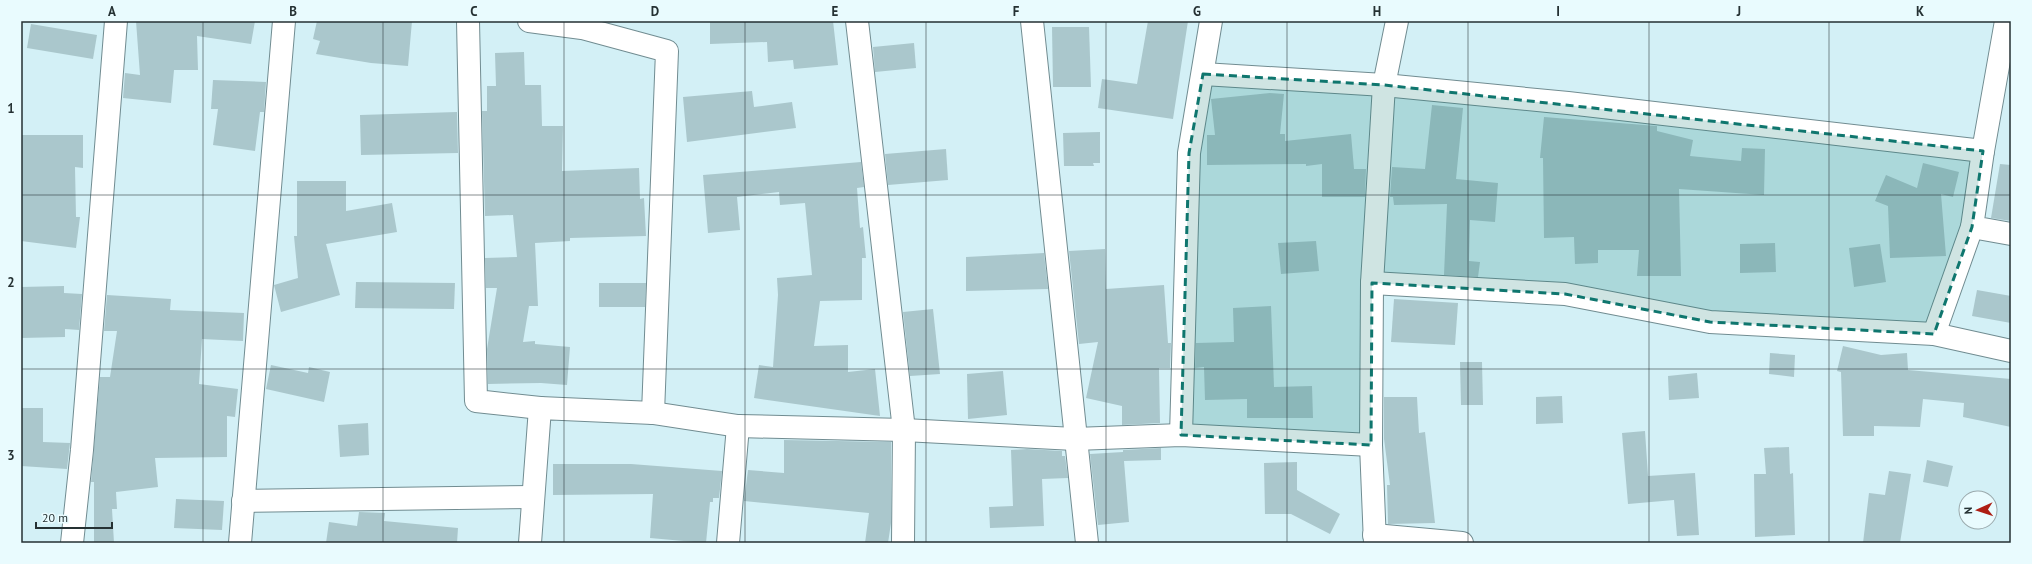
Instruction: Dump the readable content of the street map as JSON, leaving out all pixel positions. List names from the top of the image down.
{
  "scale_bar": "20 m",
  "north": "left",
  "grid": {
    "columns": [
      "A",
      "B",
      "C",
      "D",
      "E",
      "F",
      "G",
      "H",
      "I",
      "J",
      "K"
    ],
    "rows": ["1", "2", "3"]
  }
}
